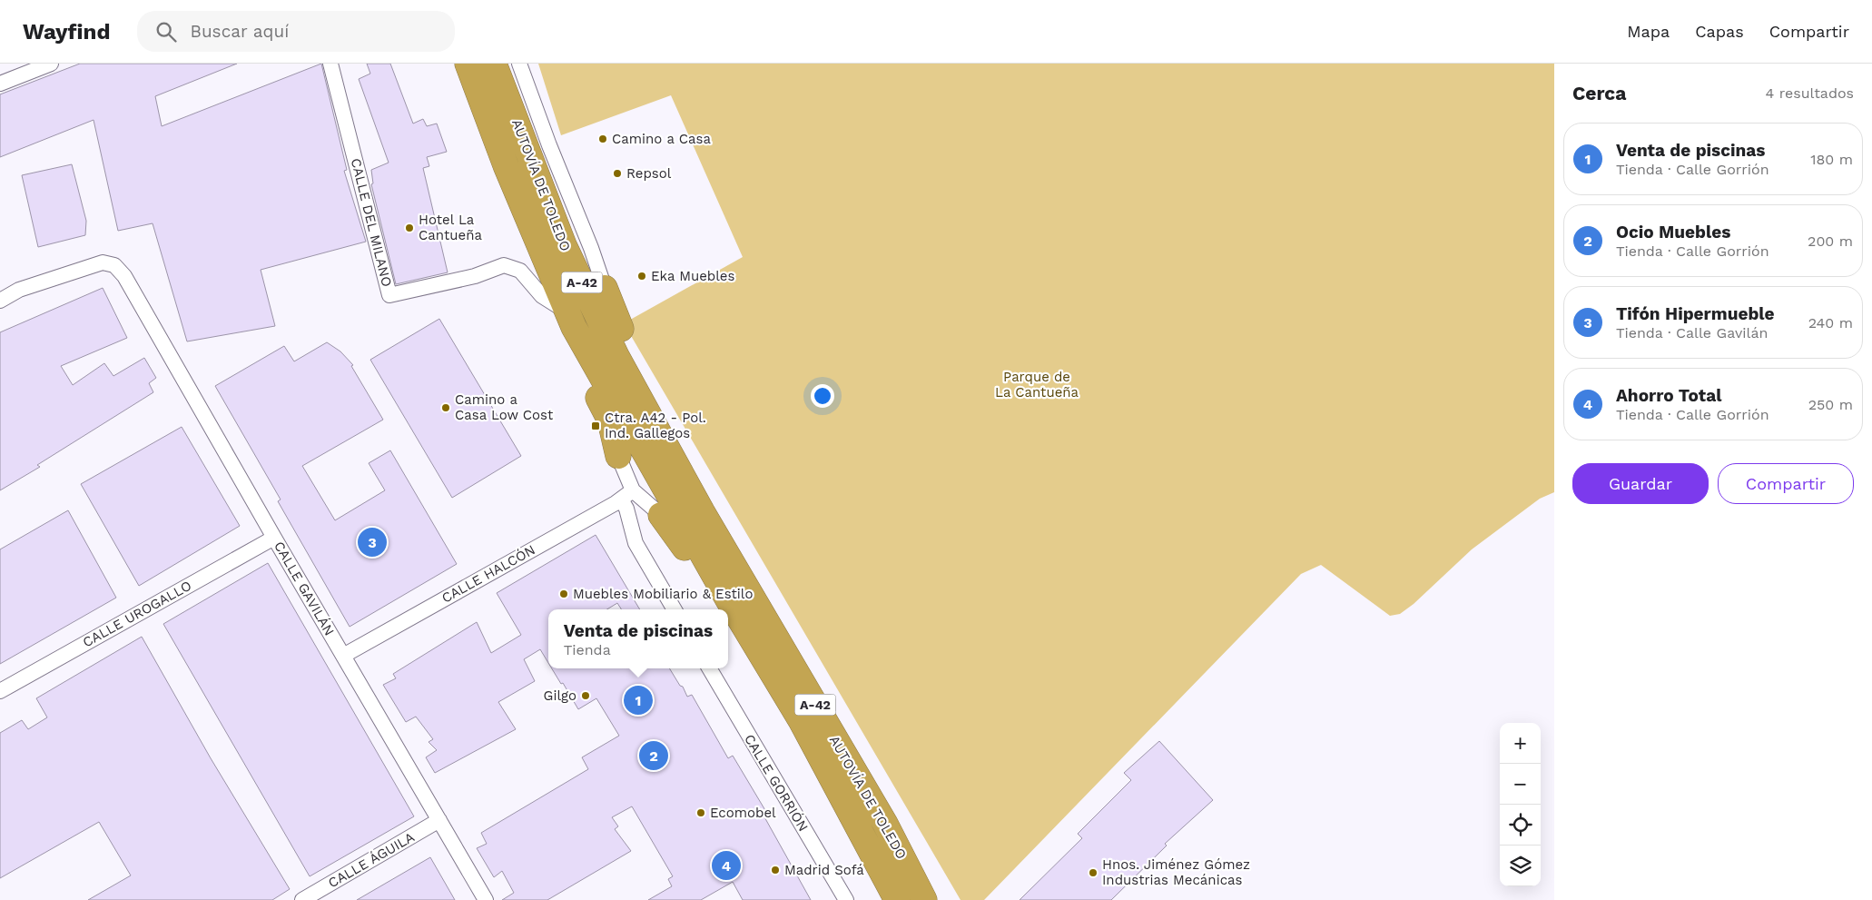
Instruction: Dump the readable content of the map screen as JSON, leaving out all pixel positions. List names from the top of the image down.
{
  "streets": {
    "highway": ["AUTOVÍA DE TOLEDO", "A-42"],
    "street": [
      "CALLE DEL MILANO",
      "CALLE HALCÓN",
      "CALLE GAVILÁN",
      "CALLE UROGALLO",
      "CALLE GORRIÓN",
      "CALLE ÁGUILA"
    ]
  },
  "crossings": [
    ["AUTOVÍA DE TOLEDO", "CALLE DEL MILANO"],
    ["CALLE HALCÓN", "CALLE GAVILÁN"],
    ["CALLE GAVILÁN", "CALLE UROGALLO"],
    ["CALLE GAVILÁN", "CALLE ÁGUILA"]
  ],
  "parks": ["Parque de La Cantueña"],
  "places": {
    "other": [
      "Camino a Casa",
      "Repsol",
      "Hotel La Cantueña",
      "Eka Muebles",
      "Camino a Casa Low Cost",
      "Muebles Mobiliario & Estilo",
      "Gilgo",
      "Ecomobel",
      "Madrid Sofá",
      "Hnos. Jiménez Gómez Industrias Mecánicas"
    ],
    "transit": ["Ctra. A42 - Pol. Ind. Gallegos"]
  },
  "page": {
    "header": "Wayfind",
    "search": "Buscar aquí",
    "nav": ["Mapa", "Capas", "Compartir"],
    "heading": ["Cerca", "4 resultados"],
    "list": [
      {
        "mark": "1",
        "name": "Venta de piscinas",
        "note": "Tienda · Calle Gorrión",
        "value": "180 m"
      },
      {
        "mark": "2",
        "name": "Ocio Muebles",
        "note": "Tienda · Calle Gorrión",
        "value": "200 m"
      },
      {
        "mark": "3",
        "name": "Tifón Hipermueble",
        "note": "Tienda · Calle Gavilán",
        "value": "240 m"
      },
      {
        "mark": "4",
        "name": "Ahorro Total",
        "note": "Tienda · Calle Gorrión",
        "value": "250 m"
      }
    ],
    "buttons": ["Guardar", "Compartir"],
    "pins": [
      "3",
      "1",
      "2",
      "4"
    ],
    "popup": ["Venta de piscinas", "Tienda"],
    "map_buttons": ["+", "−"]
  }
}
